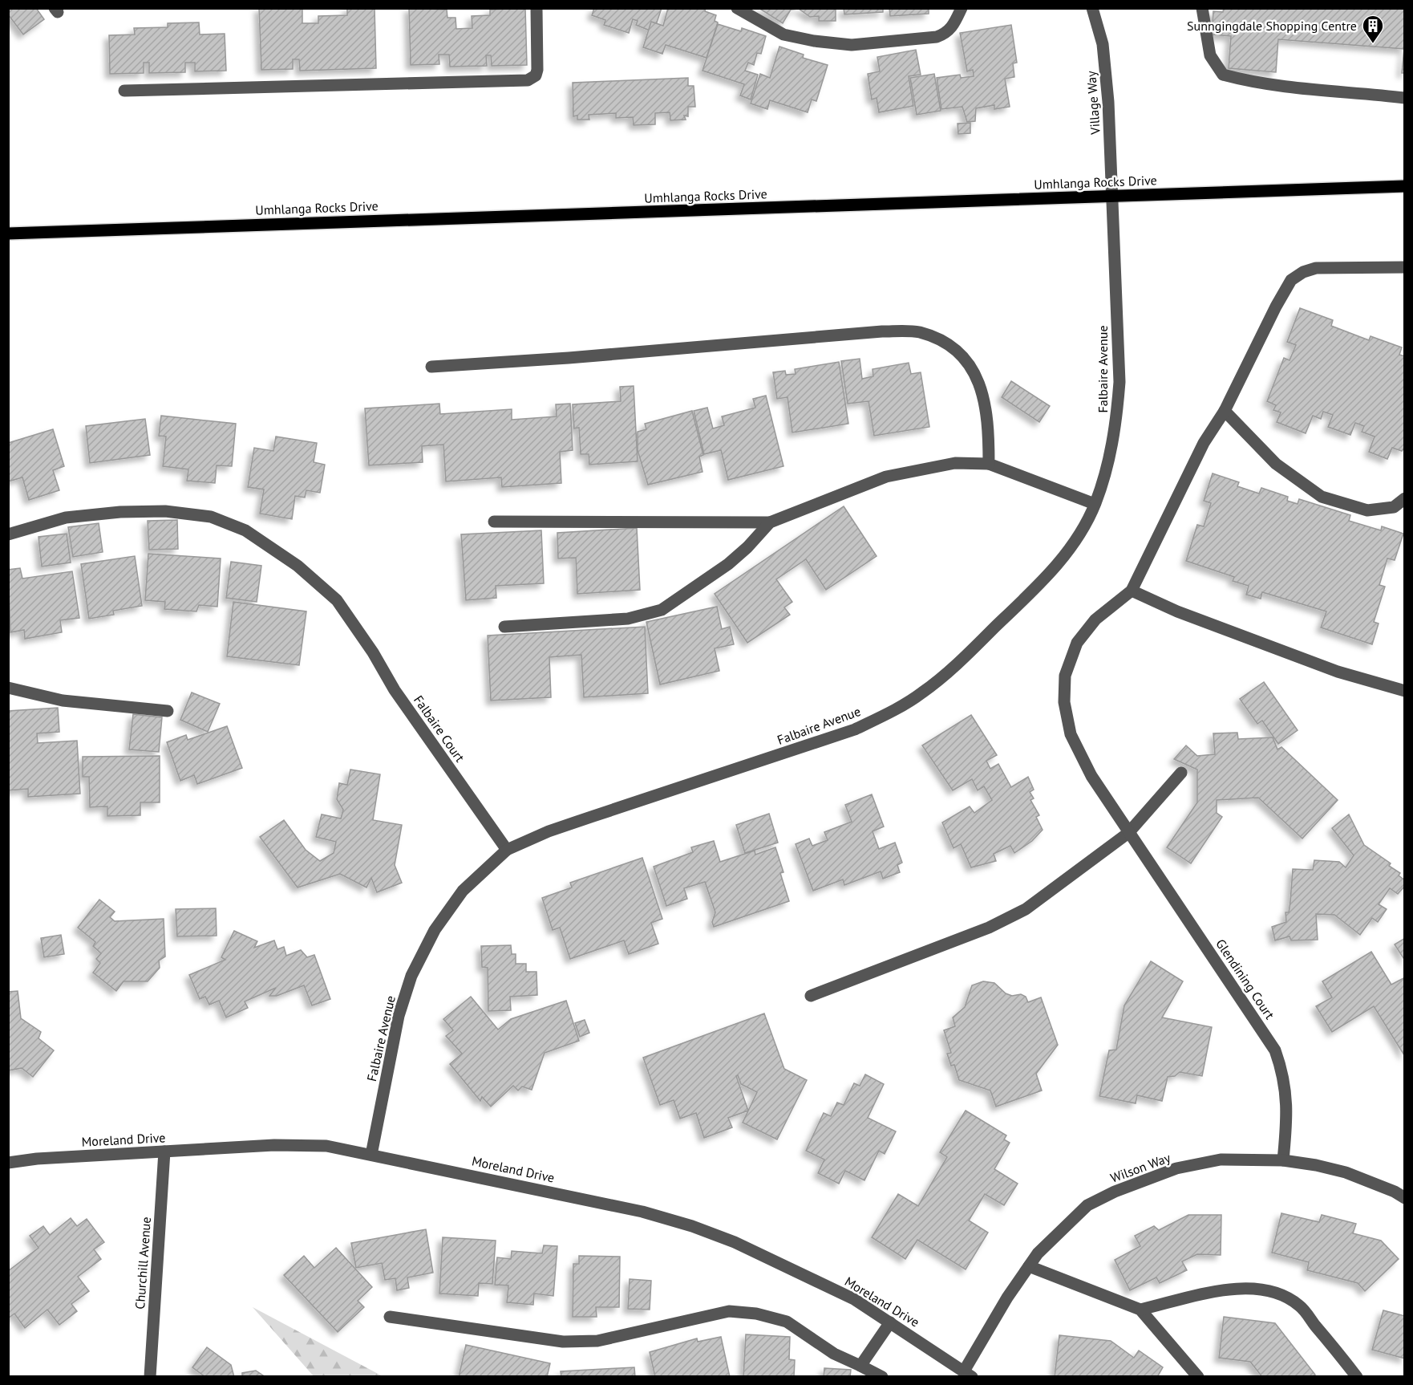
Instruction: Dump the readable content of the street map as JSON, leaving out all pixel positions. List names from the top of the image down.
{
  "streets": {
    "main road": ["Umhlanga Rocks Drive"],
    "street": [
      "Village Way",
      "Falbaire Avenue",
      "Falbaire Court",
      "Glendining Court",
      "Moreland Drive",
      "Wilson Way",
      "Churchill Avenue"
    ]
  },
  "crossings": [
    ["Village Way", "Umhlanga Rocks Drive"],
    ["Village Way", "Falbaire Avenue"],
    ["Umhlanga Rocks Drive", "Falbaire Avenue"],
    ["Falbaire Avenue", "Falbaire Court"],
    ["Falbaire Avenue", "Moreland Drive"],
    ["Glendining Court", "Wilson Way"],
    ["Moreland Drive", "Wilson Way"],
    ["Moreland Drive", "Churchill Avenue"]
  ],
  "places": {
    "building": ["Sunngingdale Shopping Centre"]
  }
}
